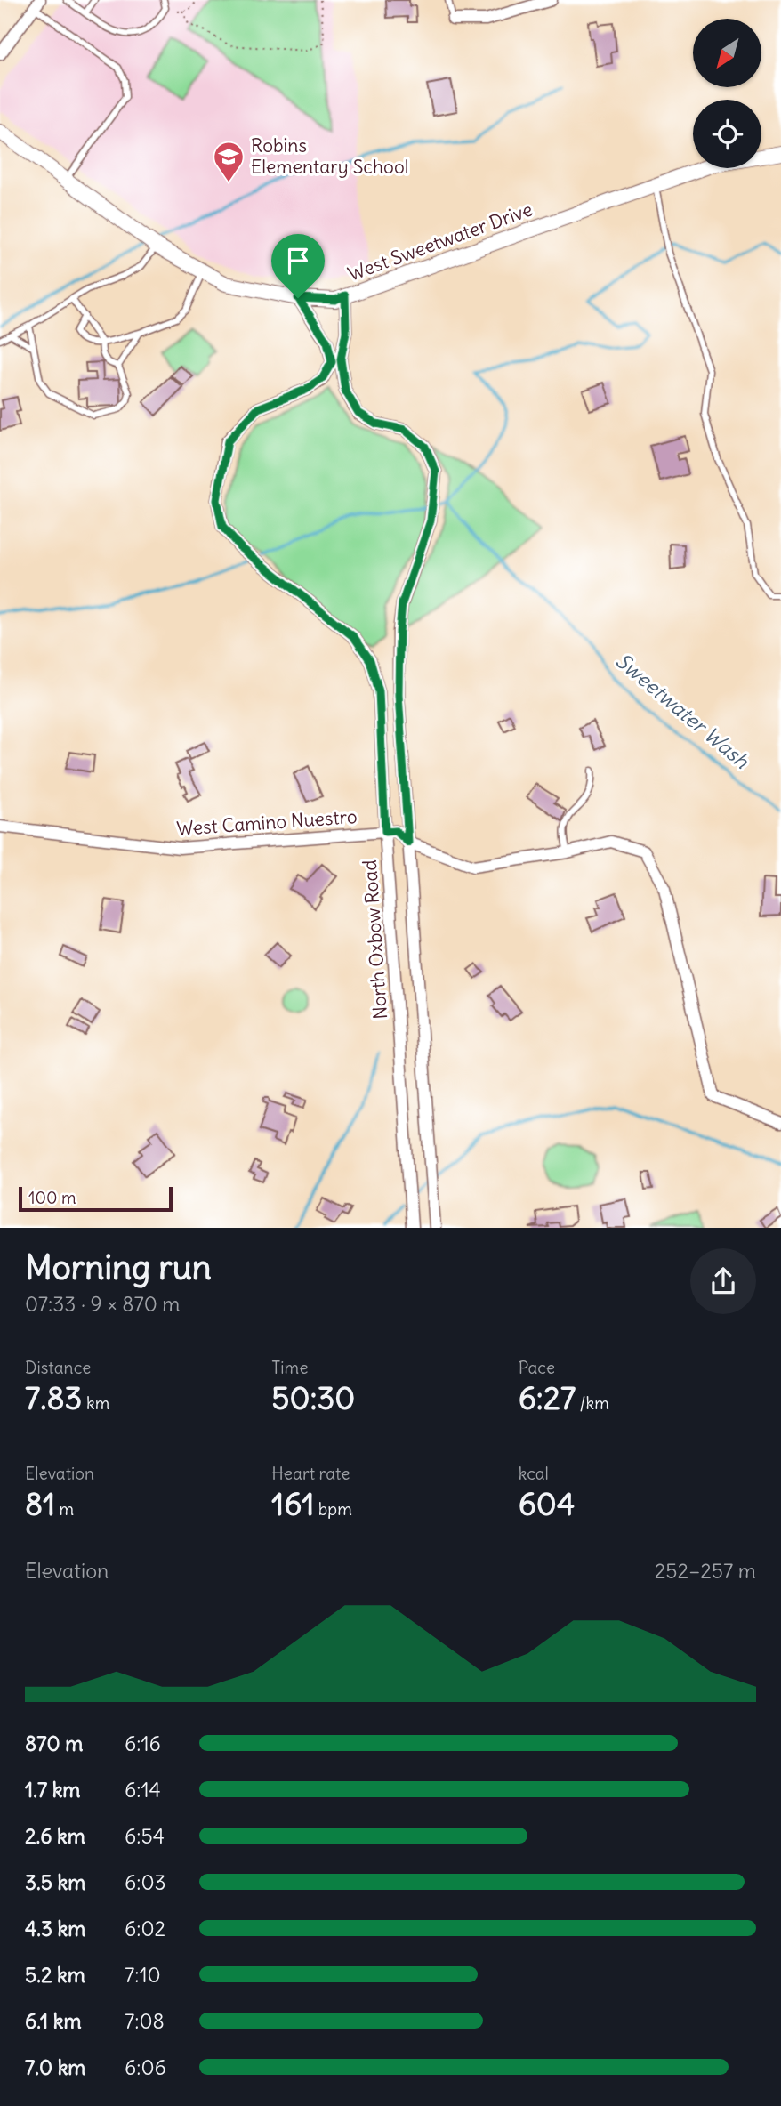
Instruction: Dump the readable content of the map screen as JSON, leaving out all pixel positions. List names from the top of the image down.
{
  "streets": {
    "street": ["West Sweetwater Drive", "West Camino Nuestro", "North Oxbow Road"]
  },
  "crossings": [
    ["West Sweetwater Drive", "North Oxbow Road"],
    ["West Camino Nuestro", "North Oxbow Road"]
  ],
  "water": ["Sweetwater Wash"],
  "places": {
    "school or university": ["Robins Elementary School"]
  },
  "scale_bar": "100 m",
  "north": "bottom left",
  "page": {
    "scale": "100 m",
    "heading": ["Morning run", "07:33 · 9 × 870 m"],
    "stats": [
      ["Distance", "7.83 km"],
      ["Time", "50:30"],
      ["Pace", "6:27 /km"],
      ["Elevation", "81 m"],
      ["Heart rate", "161 bpm"],
      ["kcal", "604"]
    ],
    "chart": ["Elevation", "252–257 m"],
    "list": [
      {
        "name": "870 m",
        "note": "6:16"
      },
      {
        "name": "1.7 km",
        "note": "6:14"
      },
      {
        "name": "2.6 km",
        "note": "6:54"
      },
      {
        "name": "3.5 km",
        "note": "6:03"
      },
      {
        "name": "4.3 km",
        "note": "6:02"
      },
      {
        "name": "5.2 km",
        "note": "7:10"
      },
      {
        "name": "6.1 km",
        "note": "7:08"
      },
      {
        "name": "7.0 km",
        "note": "6:06"
      }
    ]
  }
}
